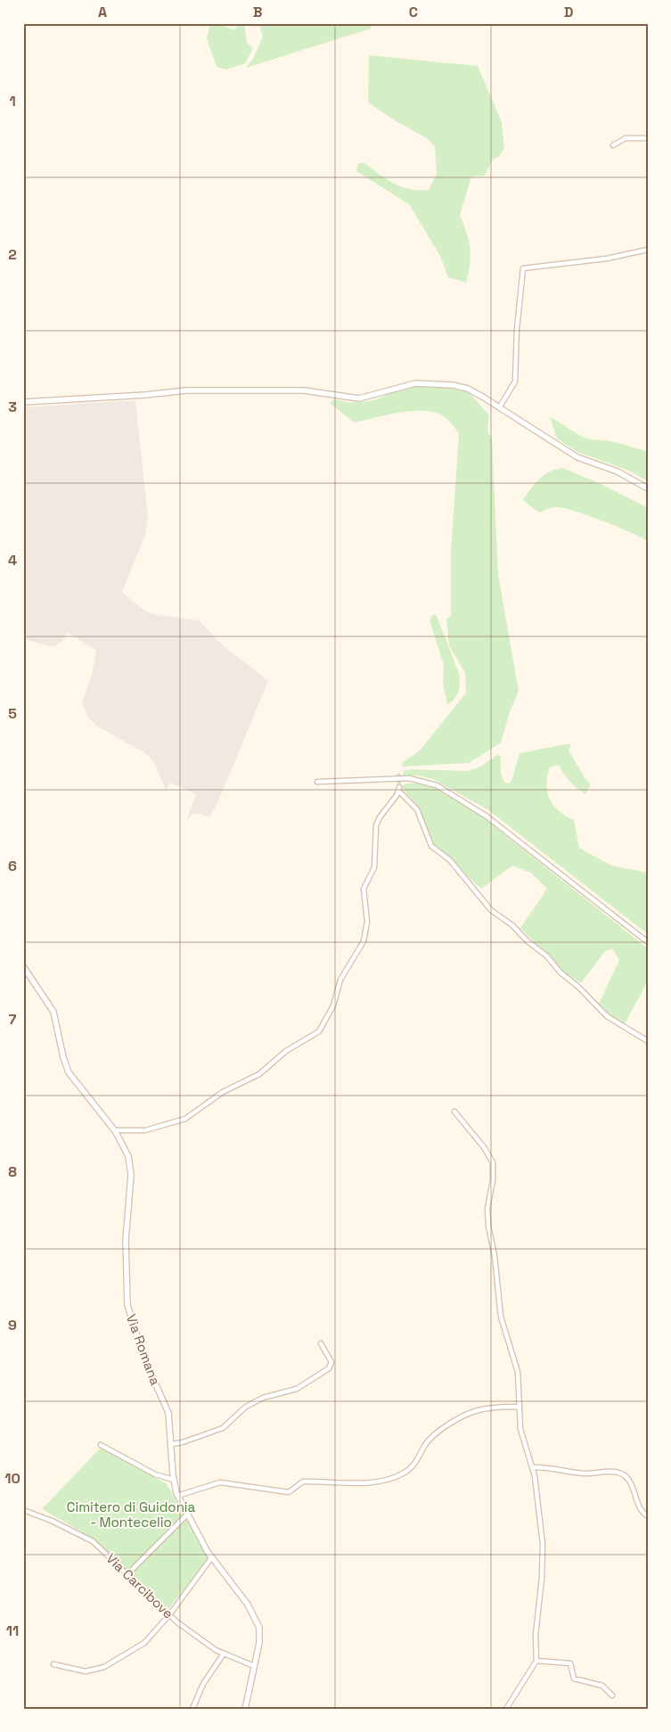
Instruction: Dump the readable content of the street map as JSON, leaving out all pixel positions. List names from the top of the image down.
{
  "streets": {
    "street": ["Via Romana", "Via Carcibove"]
  },
  "crossings": [
    ["Via Romana", "Via Carcibove"]
  ],
  "parks": ["Cimitero di Guidonia - Montecelio"],
  "grid": {
    "columns": [
      "A",
      "B",
      "C",
      "D"
    ],
    "rows": [
      "1",
      "2",
      "3",
      "4",
      "5",
      "6",
      "7",
      "8",
      "9",
      "10",
      "11"
    ]
  }
}
